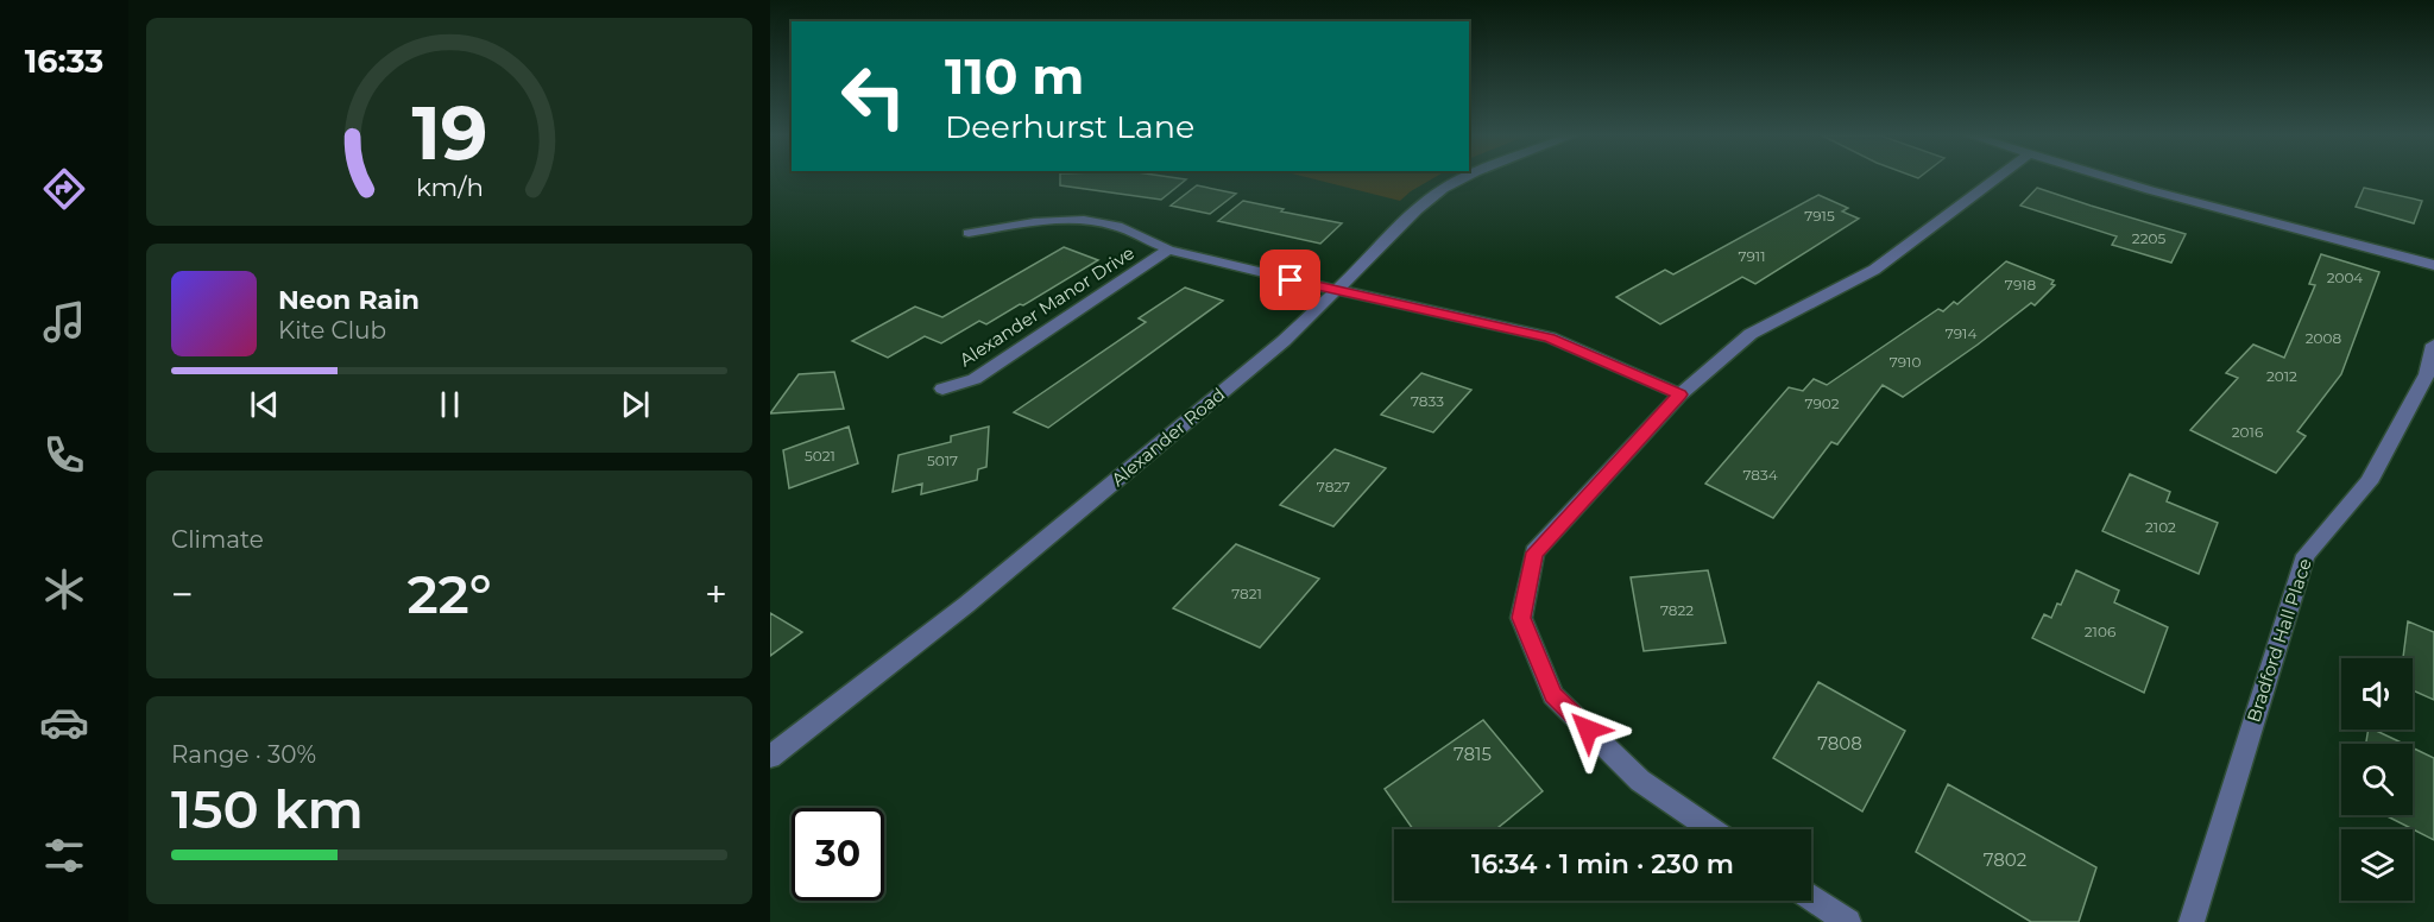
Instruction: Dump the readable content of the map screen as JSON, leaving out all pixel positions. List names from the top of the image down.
{
  "streets": {
    "street": ["Alexander Manor Drive", "Alexander Road", "Bradford Hall Place"]
  },
  "house_numbers": [
    "7915",
    "2205",
    "7911",
    "2004",
    "7918",
    "7914",
    "2008",
    "7910",
    "2012",
    "7833",
    "7902",
    "2016",
    "5021",
    "5017",
    "7834",
    "7827",
    "2102",
    "7821",
    "7822",
    "2106",
    "7808",
    "7815",
    "7802"
  ],
  "page": {
    "tabs": "16:33",
    "turn": ["110 m", "Deerhurst Lane"],
    "song": ["Neon Rain", "Kite Club"],
    "tile": [
      "Climate",
      ["Range · 30%", "150 km"]
    ],
    "heat": ["−", "22°", "+"],
    "limit": "30",
    "trip": "16:34 · 1 min · 230 m",
    "gauge": ["19", "km/h"]
  }
}
